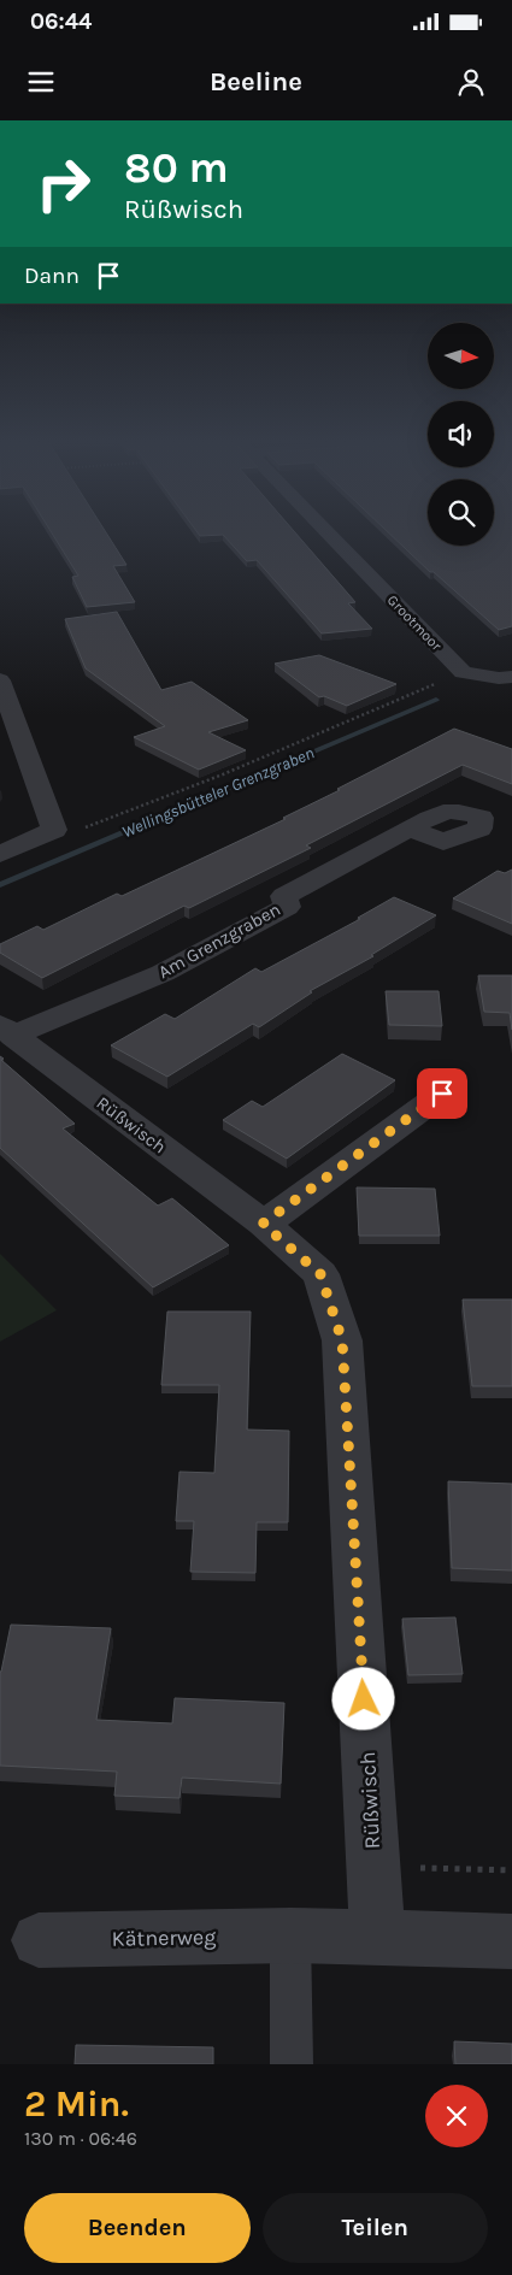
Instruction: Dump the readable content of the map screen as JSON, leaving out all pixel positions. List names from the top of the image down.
{
  "streets": {
    "street": [
      "Grootmoor",
      "Am Grenzgraben",
      "Rüßwisch",
      "Kätnerweg"
    ]
  },
  "crossings": [
    ["Am Grenzgraben", "Rüßwisch"],
    ["Rüßwisch", "Kätnerweg"]
  ],
  "water": ["Wellingsbütteler Grenzgraben"],
  "north": "right",
  "page": {
    "status": "06:44",
    "header": "Beeline",
    "turn": ["80 m", "Rüßwisch"],
    "then": "Dann",
    "heading": ["2 Min.", "130 m · 06:46"],
    "buttons": ["Beenden", "Teilen"]
  }
}
